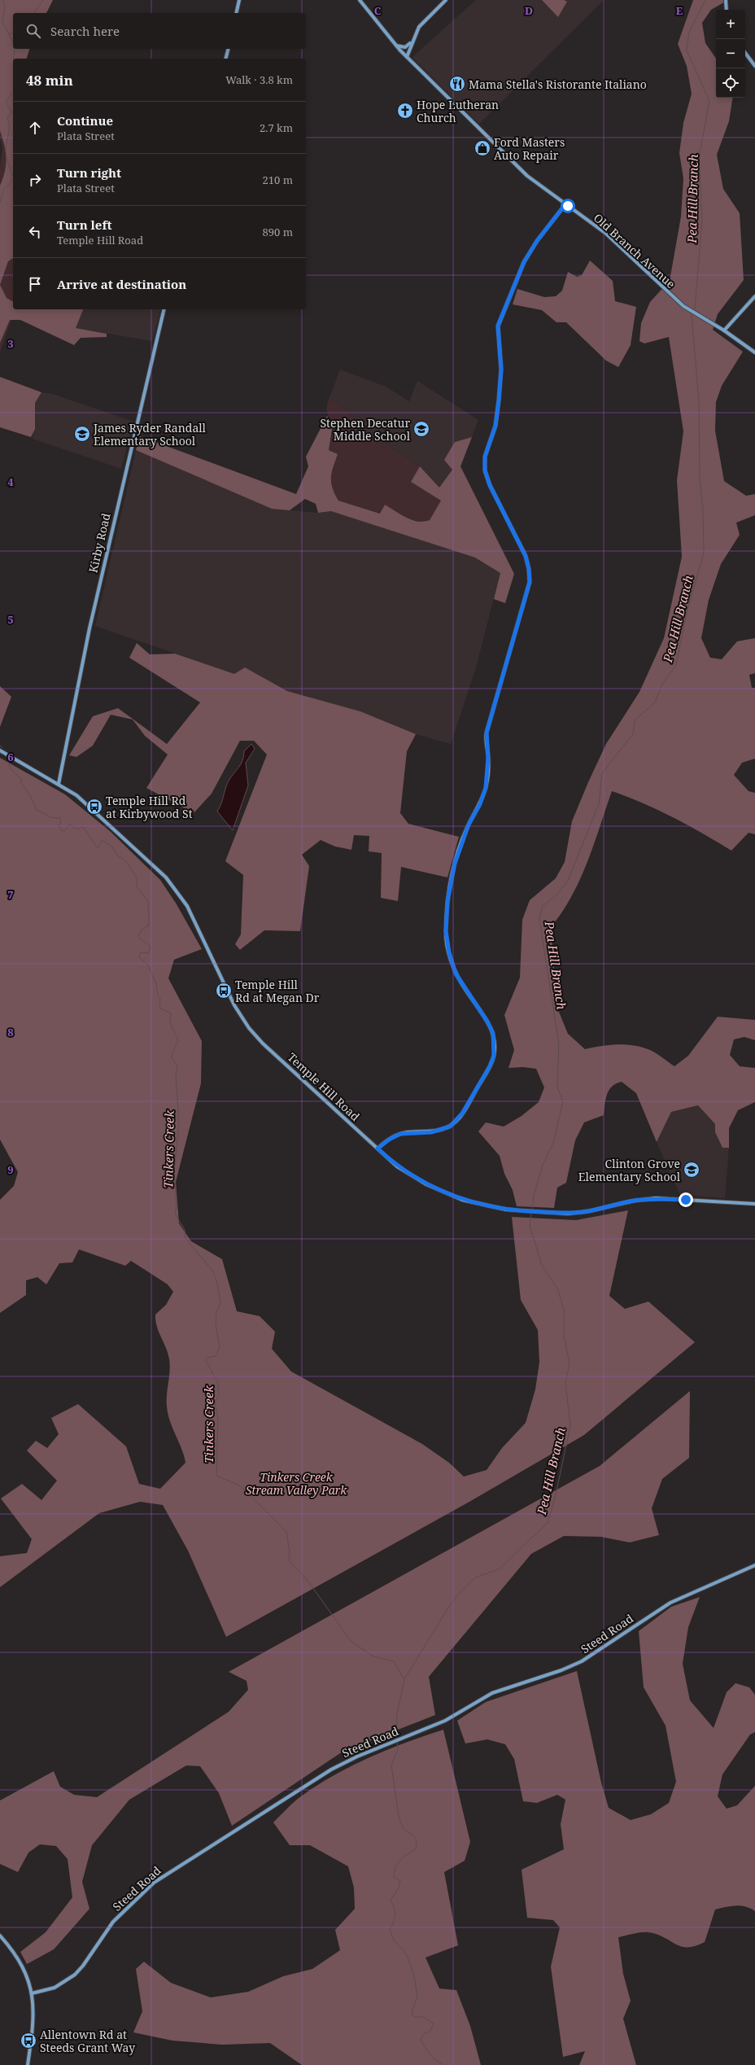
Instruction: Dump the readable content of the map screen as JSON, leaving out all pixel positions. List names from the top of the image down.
{
  "streets": {
    "main road": [
      "Old Branch Avenue",
      "Kirby Road",
      "Temple Hill Road",
      "Steed Road"
    ]
  },
  "crossings": [
    ["Kirby Road", "Temple Hill Road"]
  ],
  "water": ["Pea Hill Branch", "Tinkers Creek"],
  "parks": ["Tinkers Creek Stream Valley Park"],
  "places": {
    "restaurant": ["Mama Stella's Ristorante Italiano"],
    "church": ["Hope Lutheran Church"],
    "shop": ["Ford Masters Auto Repair"],
    "school or university": ["Stephen Decatur Middle School", "James Ryder Randall Elementary School", "Clinton Grove Elementary School"],
    "bus stop": ["Temple Hill Rd at Kirbywood St", "Temple Hill Rd at Megan Dr", "Allentown Rd at Steeds Grant Way"]
  },
  "page": {
    "map_buttons": ["+", "−"],
    "search": "Search here",
    "heading": ["48 min", "Walk · 3.8 km"],
    "list": [
      ["Continue", "Plata Street", "2.7 km"],
      ["Turn right", "Plata Street", "210 m"],
      ["Turn left", "Temple Hill Road", "890 m"],
      "Arrive at destination"
    ]
  },
  "grid": {
    "columns": ["C", "D", "E"],
    "rows": [
      "3",
      "4",
      "5",
      "6",
      "7",
      "8",
      "9"
    ]
  }
}
